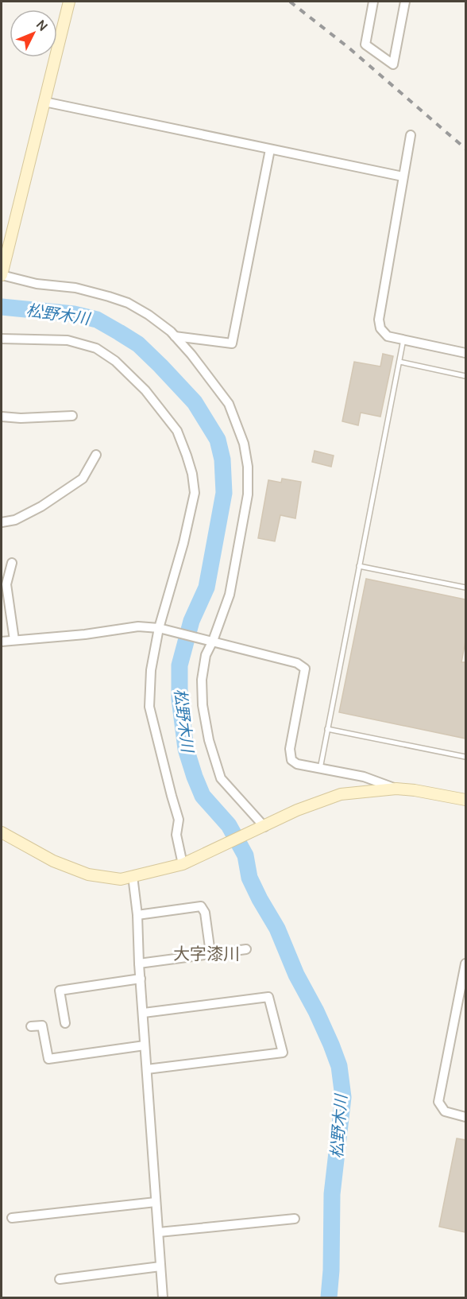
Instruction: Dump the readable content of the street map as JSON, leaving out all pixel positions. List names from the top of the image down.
{
  "districts": ["大字漆川"],
  "water": ["松野木川"],
  "north": "top right"
}
